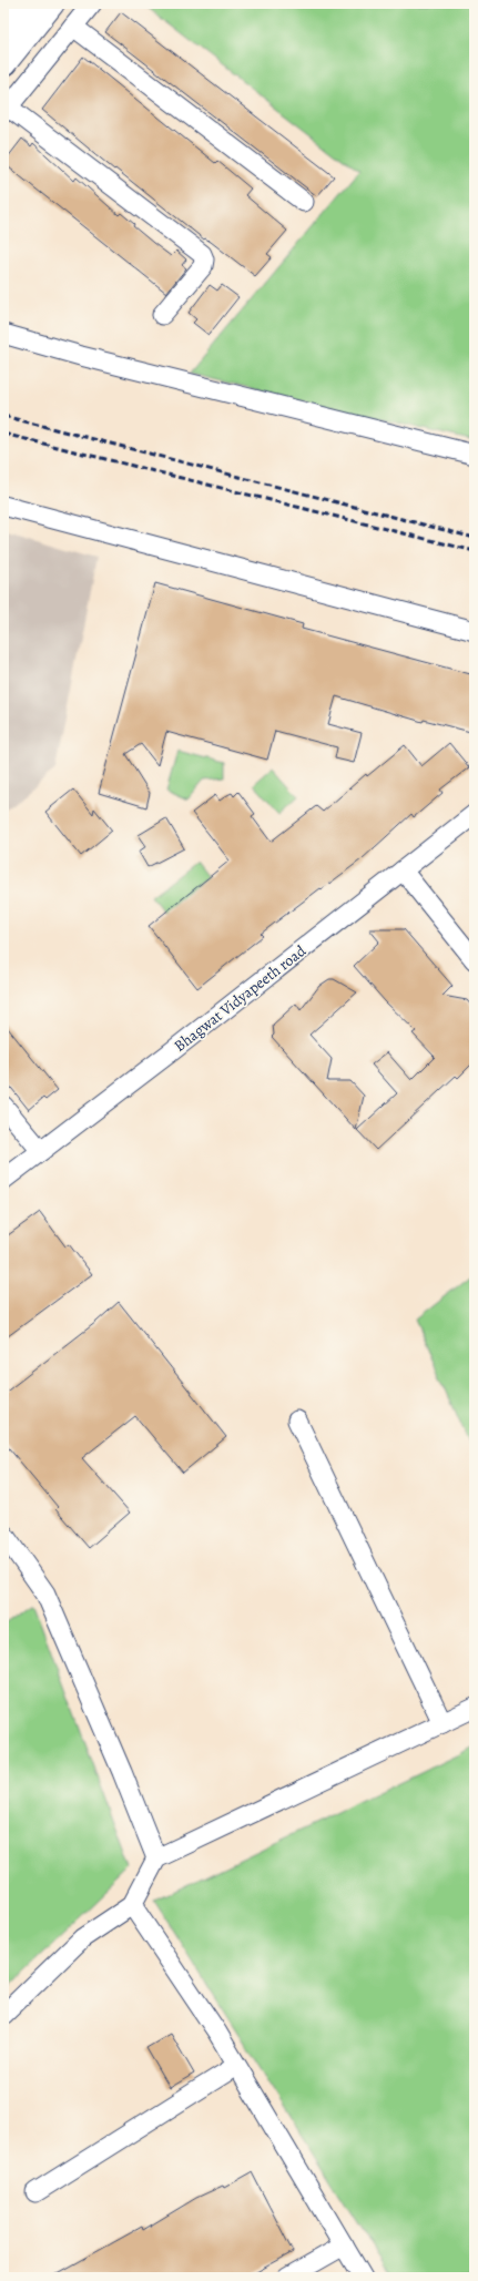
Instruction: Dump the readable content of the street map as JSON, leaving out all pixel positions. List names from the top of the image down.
{
  "streets": {
    "street": ["Bhagwat Vidyapeeth road"]
  }
}
